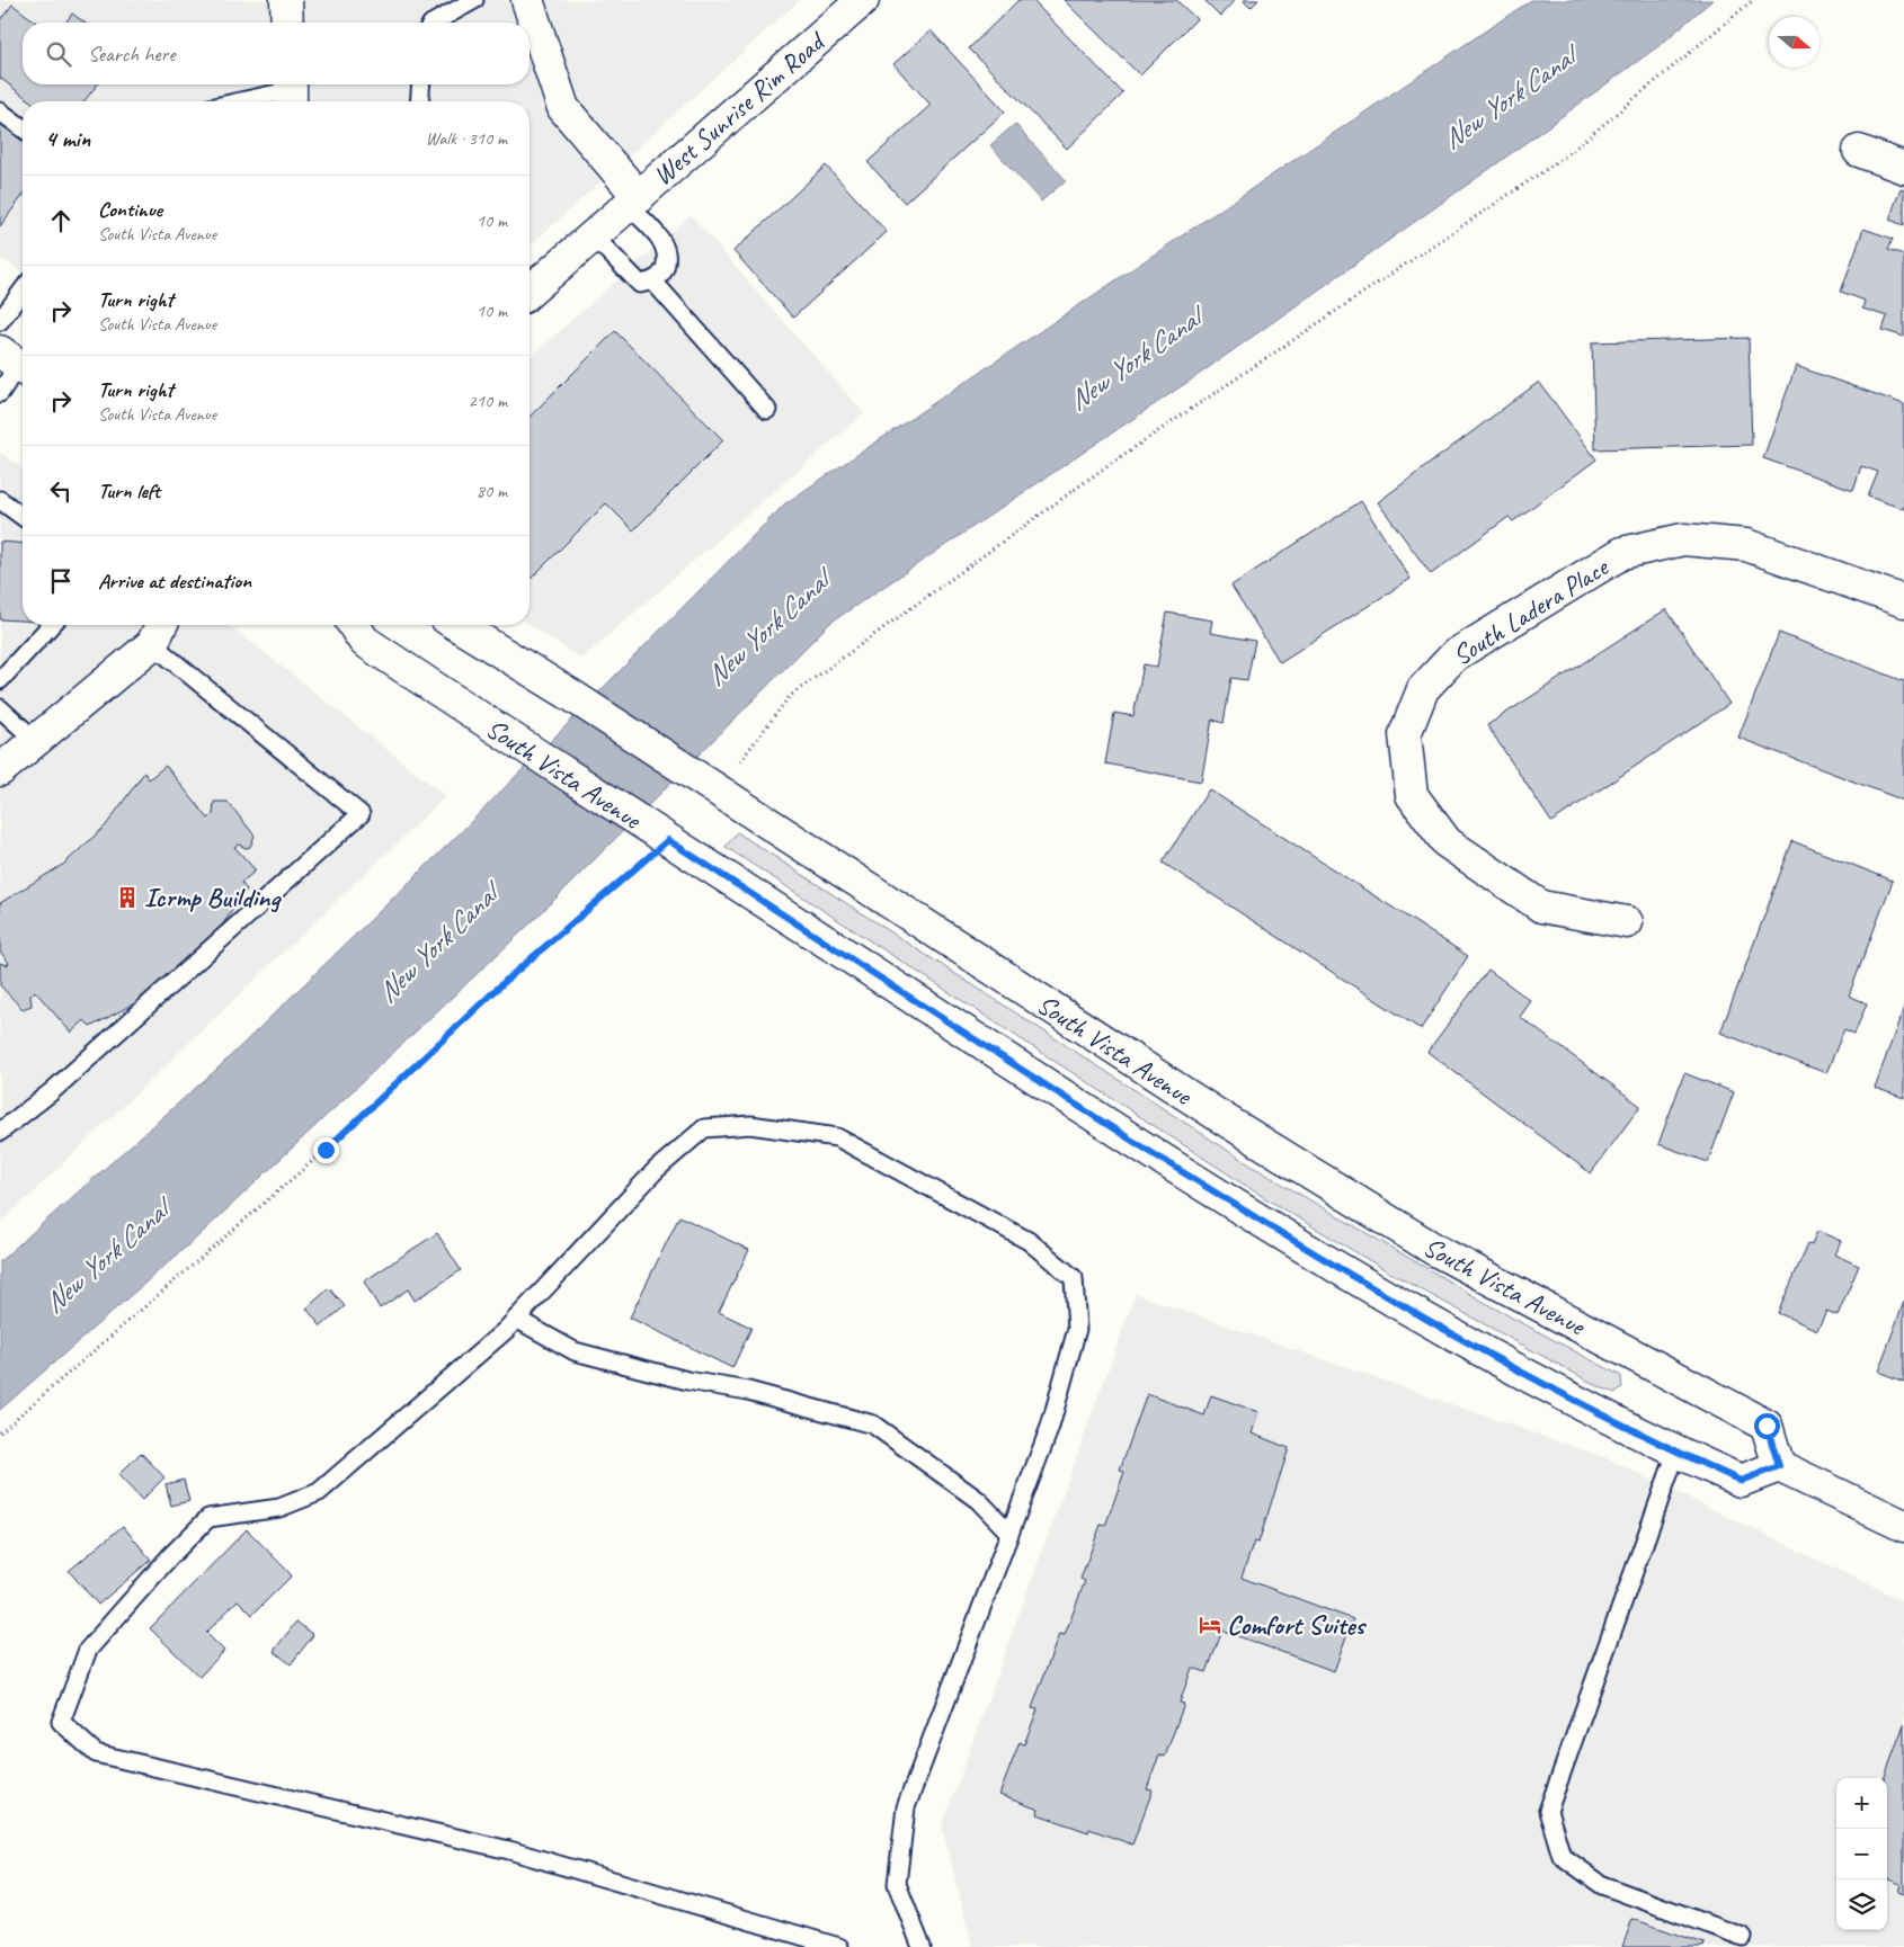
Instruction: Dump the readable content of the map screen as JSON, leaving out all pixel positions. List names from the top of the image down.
{
  "streets": {
    "main road": ["West Sunrise Rim Road", "South Ladera Place", "South Vista Avenue"]
  },
  "water": ["New York Canal"],
  "places": {
    "building": ["Icrmp Building"],
    "hotel": ["Comfort Suites"]
  },
  "north": "right",
  "page": {
    "search": "Search here",
    "heading": ["4 min", "Walk · 310 m"],
    "list": [
      ["Continue", "South Vista Avenue", "10 m"],
      ["Turn right", "South Vista Avenue", "10 m"],
      ["Turn right", "South Vista Avenue", "210 m"],
      ["Turn left", "80 m"],
      "Arrive at destination"
    ],
    "map_buttons": ["+", "−"]
  }
}
